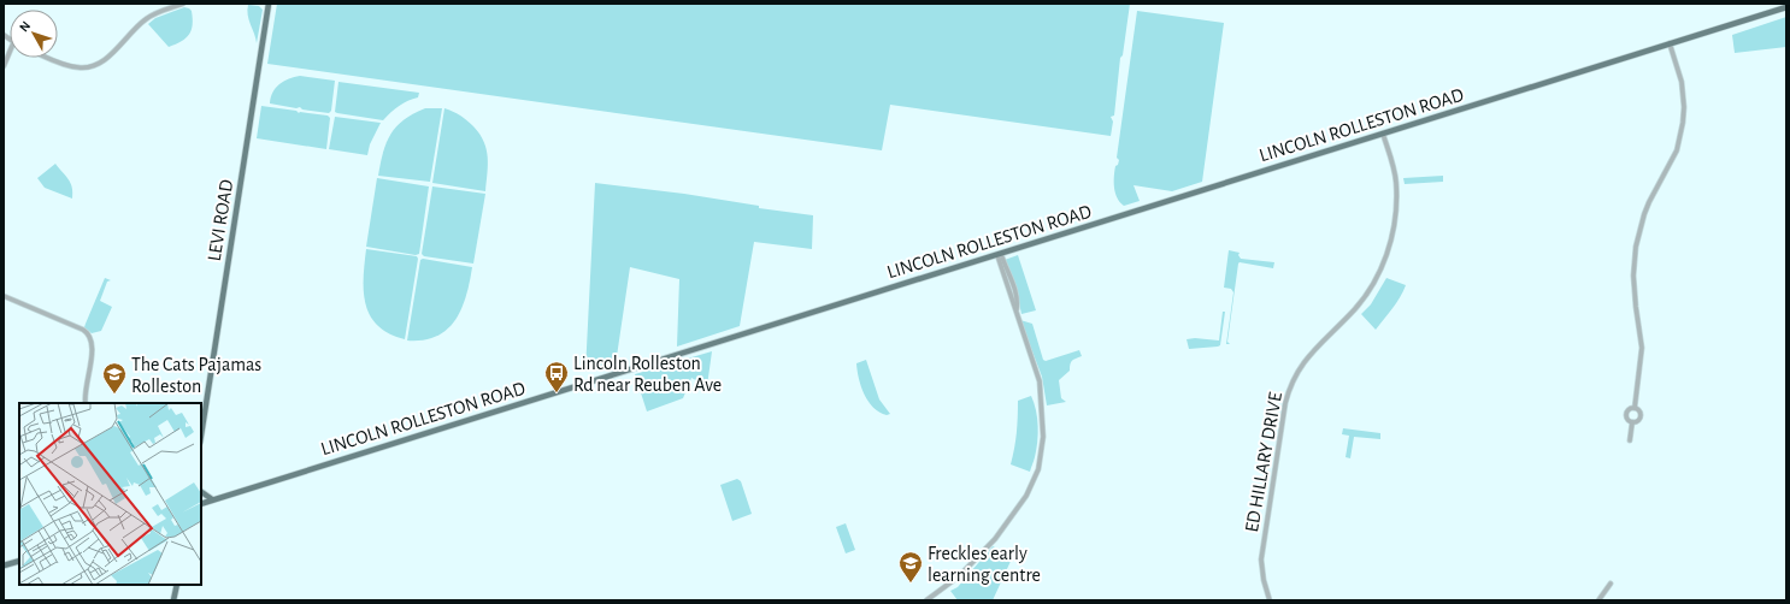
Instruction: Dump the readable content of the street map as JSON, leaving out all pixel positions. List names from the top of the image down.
{
  "streets": {
    "main road": ["LINCOLN ROLLESTON ROAD", "LEVI ROAD"],
    "street": ["ED HILLARY DRIVE"]
  },
  "crossings": [
    ["LINCOLN ROLLESTON ROAD", "ED HILLARY DRIVE"]
  ],
  "places": {
    "bus stop": ["Lincoln Rolleston Rd near Reuben Ave"],
    "school or university": ["The Cats Pajamas Rolleston", "Freckles early learning centre"]
  },
  "north": "top left"
}
